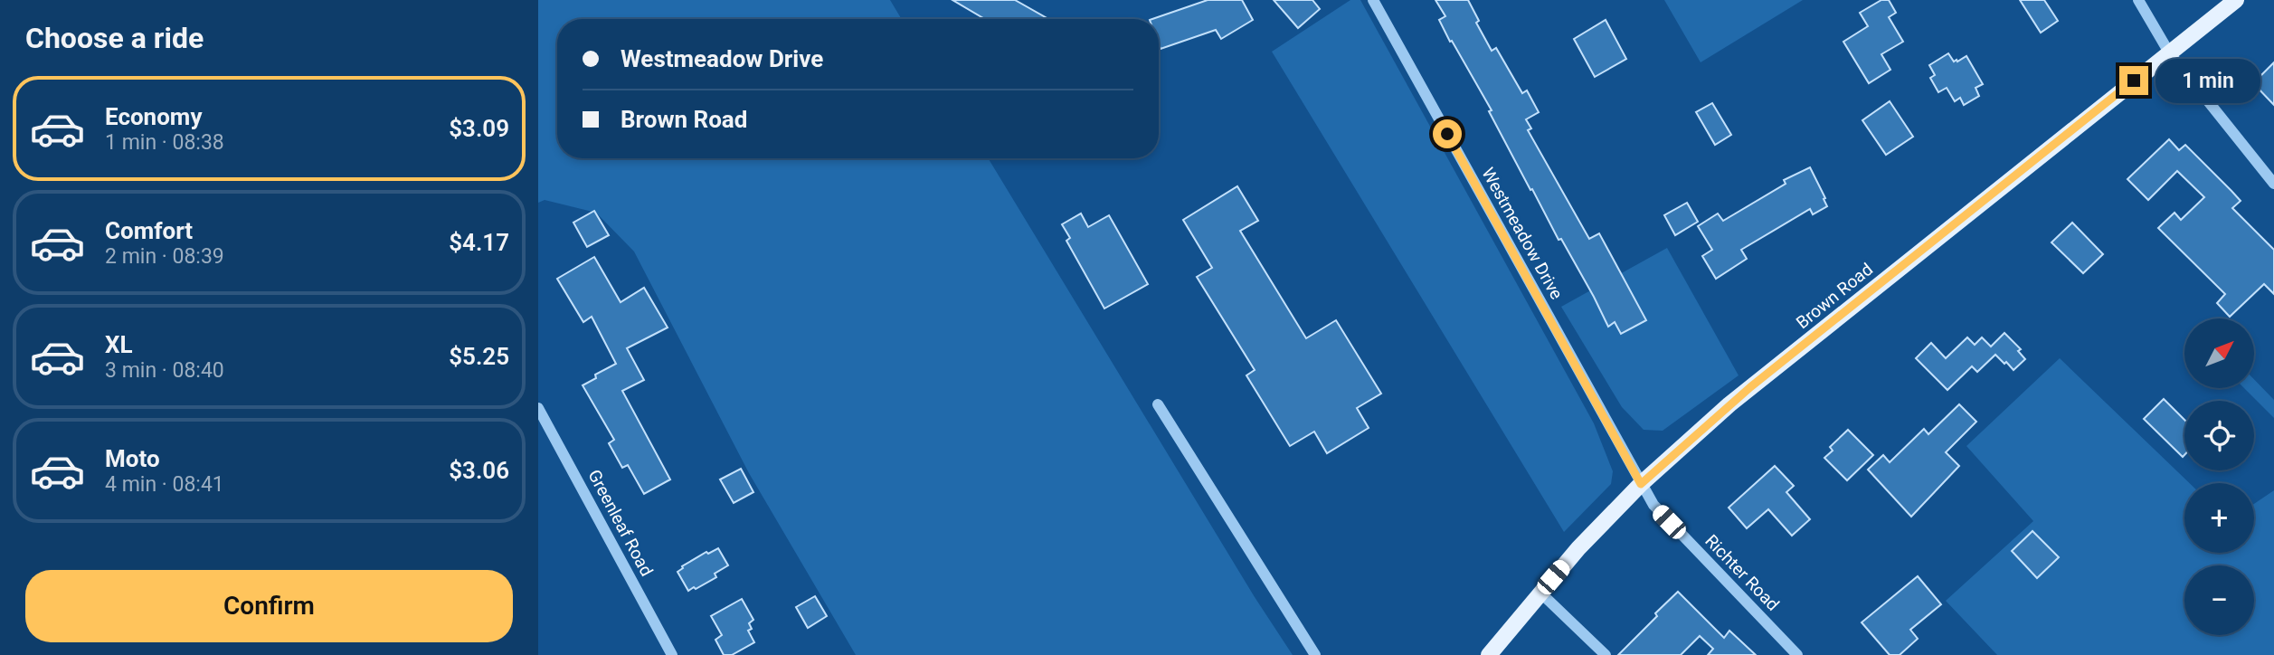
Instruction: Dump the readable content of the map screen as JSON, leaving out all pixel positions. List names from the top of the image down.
{
  "streets": {
    "main road": ["Brown Road"],
    "street": ["Westmeadow Drive", "Greenleaf Road", "Richter Road"]
  },
  "crossings": [
    ["Westmeadow Drive", "Brown Road"],
    ["Westmeadow Drive", "Richter Road"],
    ["Brown Road", "Richter Road"]
  ],
  "north": "top right",
  "page": {
    "heading": "Choose a ride",
    "banner": ["Westmeadow Drive", "Brown Road"],
    "bubble": "1 min",
    "list": [
      {
        "name": "Economy",
        "note": "1 min · 08:38",
        "value": "$3.09"
      },
      {
        "name": "Comfort",
        "note": "2 min · 08:39",
        "value": "$4.17"
      },
      {
        "name": "XL",
        "note": "3 min · 08:40",
        "value": "$5.25"
      },
      {
        "name": "Moto",
        "note": "4 min · 08:41",
        "value": "$3.06"
      }
    ],
    "map_buttons": ["+", "−"],
    "buttons": "Confirm"
  }
}
